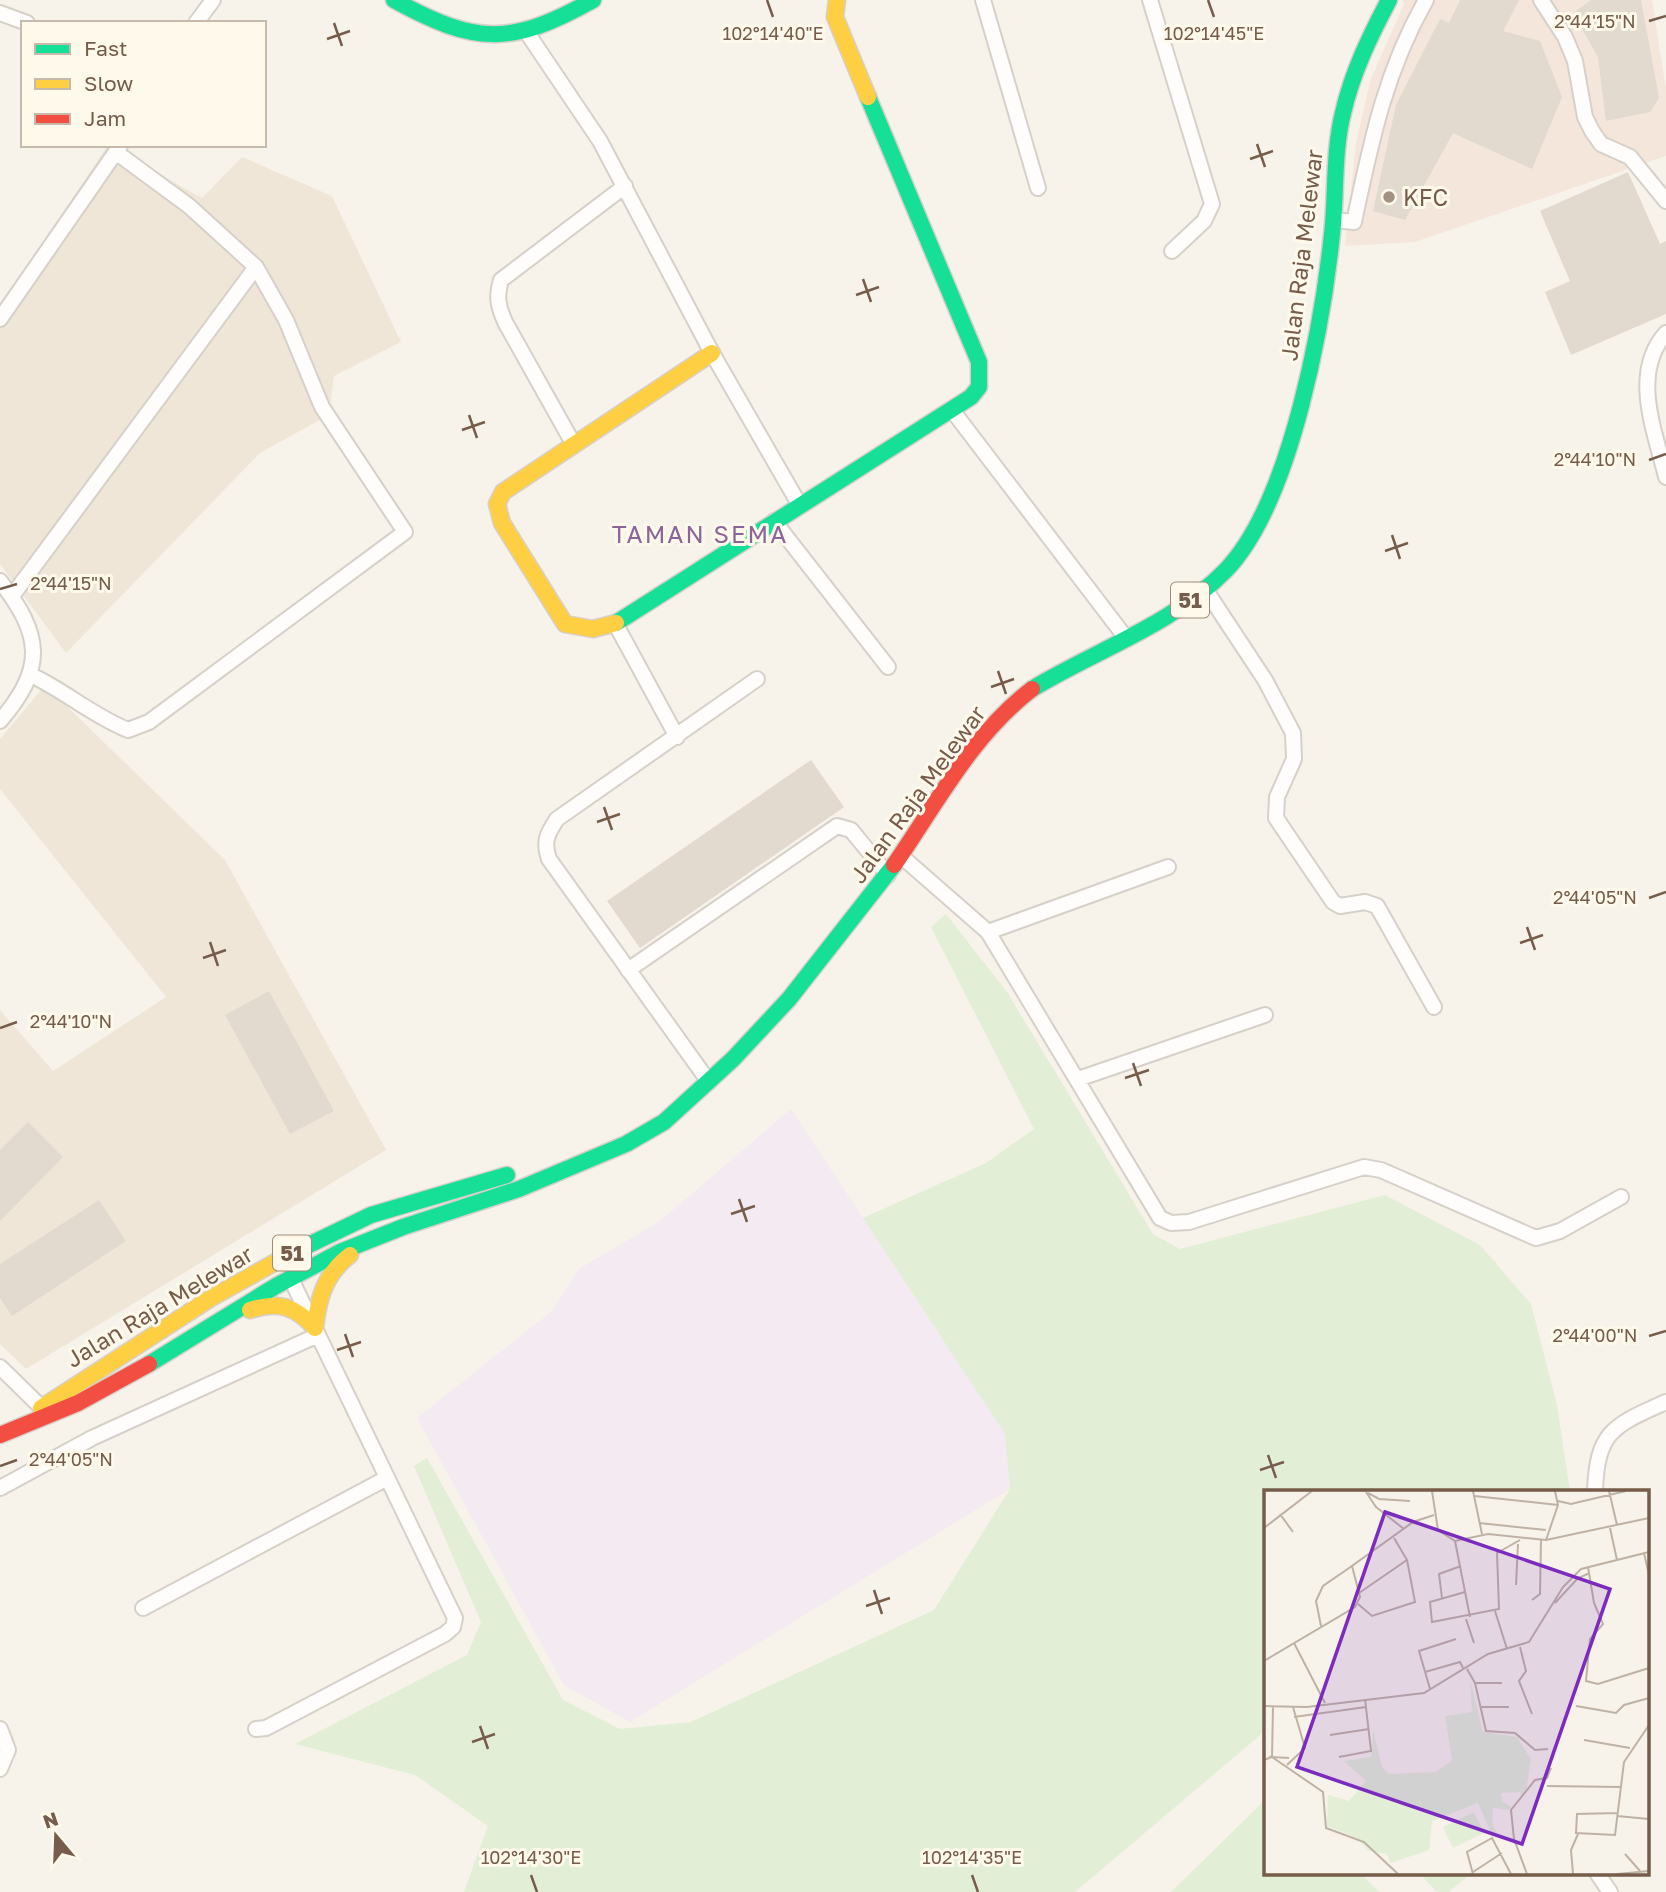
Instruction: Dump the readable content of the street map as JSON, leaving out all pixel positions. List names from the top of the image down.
{
  "streets": {
    "main road": ["Jalan Raja Melewar", "51"]
  },
  "districts": ["TAMAN SEMA"],
  "places": ["KFC"],
  "legend": ["Fast", "Slow", "Jam"],
  "north": "top",
  "coordinates": [
    "2°44'15\"N",
    "102°14'40\"E",
    "102°14'45\"E",
    "2°44'10\"N",
    "2°44'05\"N",
    "2°44'00\"N",
    "102°14'30\"E",
    "102°14'35\"E"
  ]
}
